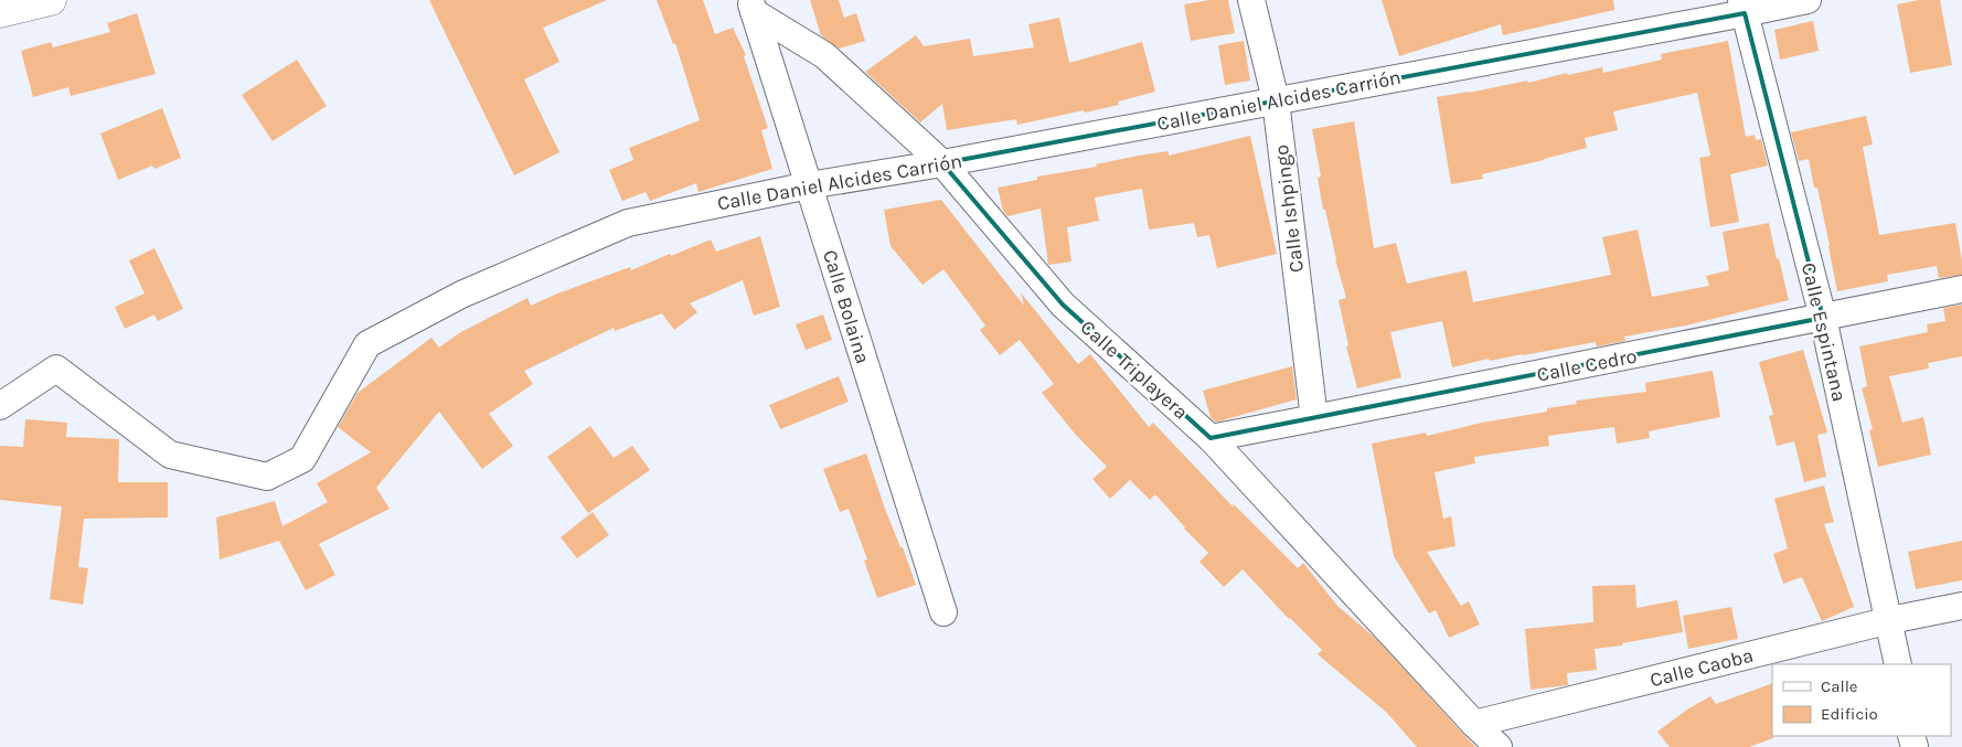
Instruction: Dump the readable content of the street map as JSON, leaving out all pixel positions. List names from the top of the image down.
{
  "streets": {
    "street": [
      "Calle Daniel Alcides Carrión",
      "Calle Ishpingo",
      "Calle Bolaina",
      "Calle Espintana",
      "Calle Cedro",
      "Calle Triplayera",
      "Calle Caoba"
    ]
  },
  "crossings": [
    ["Calle Daniel Alcides Carrión", "Calle Ishpingo"],
    ["Calle Daniel Alcides Carrión", "Calle Bolaina"],
    ["Calle Daniel Alcides Carrión", "Calle Espintana"],
    ["Calle Daniel Alcides Carrión", "Calle Triplayera"],
    ["Calle Ishpingo", "Calle Cedro"],
    ["Calle Bolaina", "Calle Triplayera"],
    ["Calle Espintana", "Calle Cedro"],
    ["Calle Espintana", "Calle Caoba"],
    ["Calle Cedro", "Calle Triplayera"],
    ["Calle Triplayera", "Calle Caoba"]
  ],
  "legend": ["Calle", "Edificio"]
}
